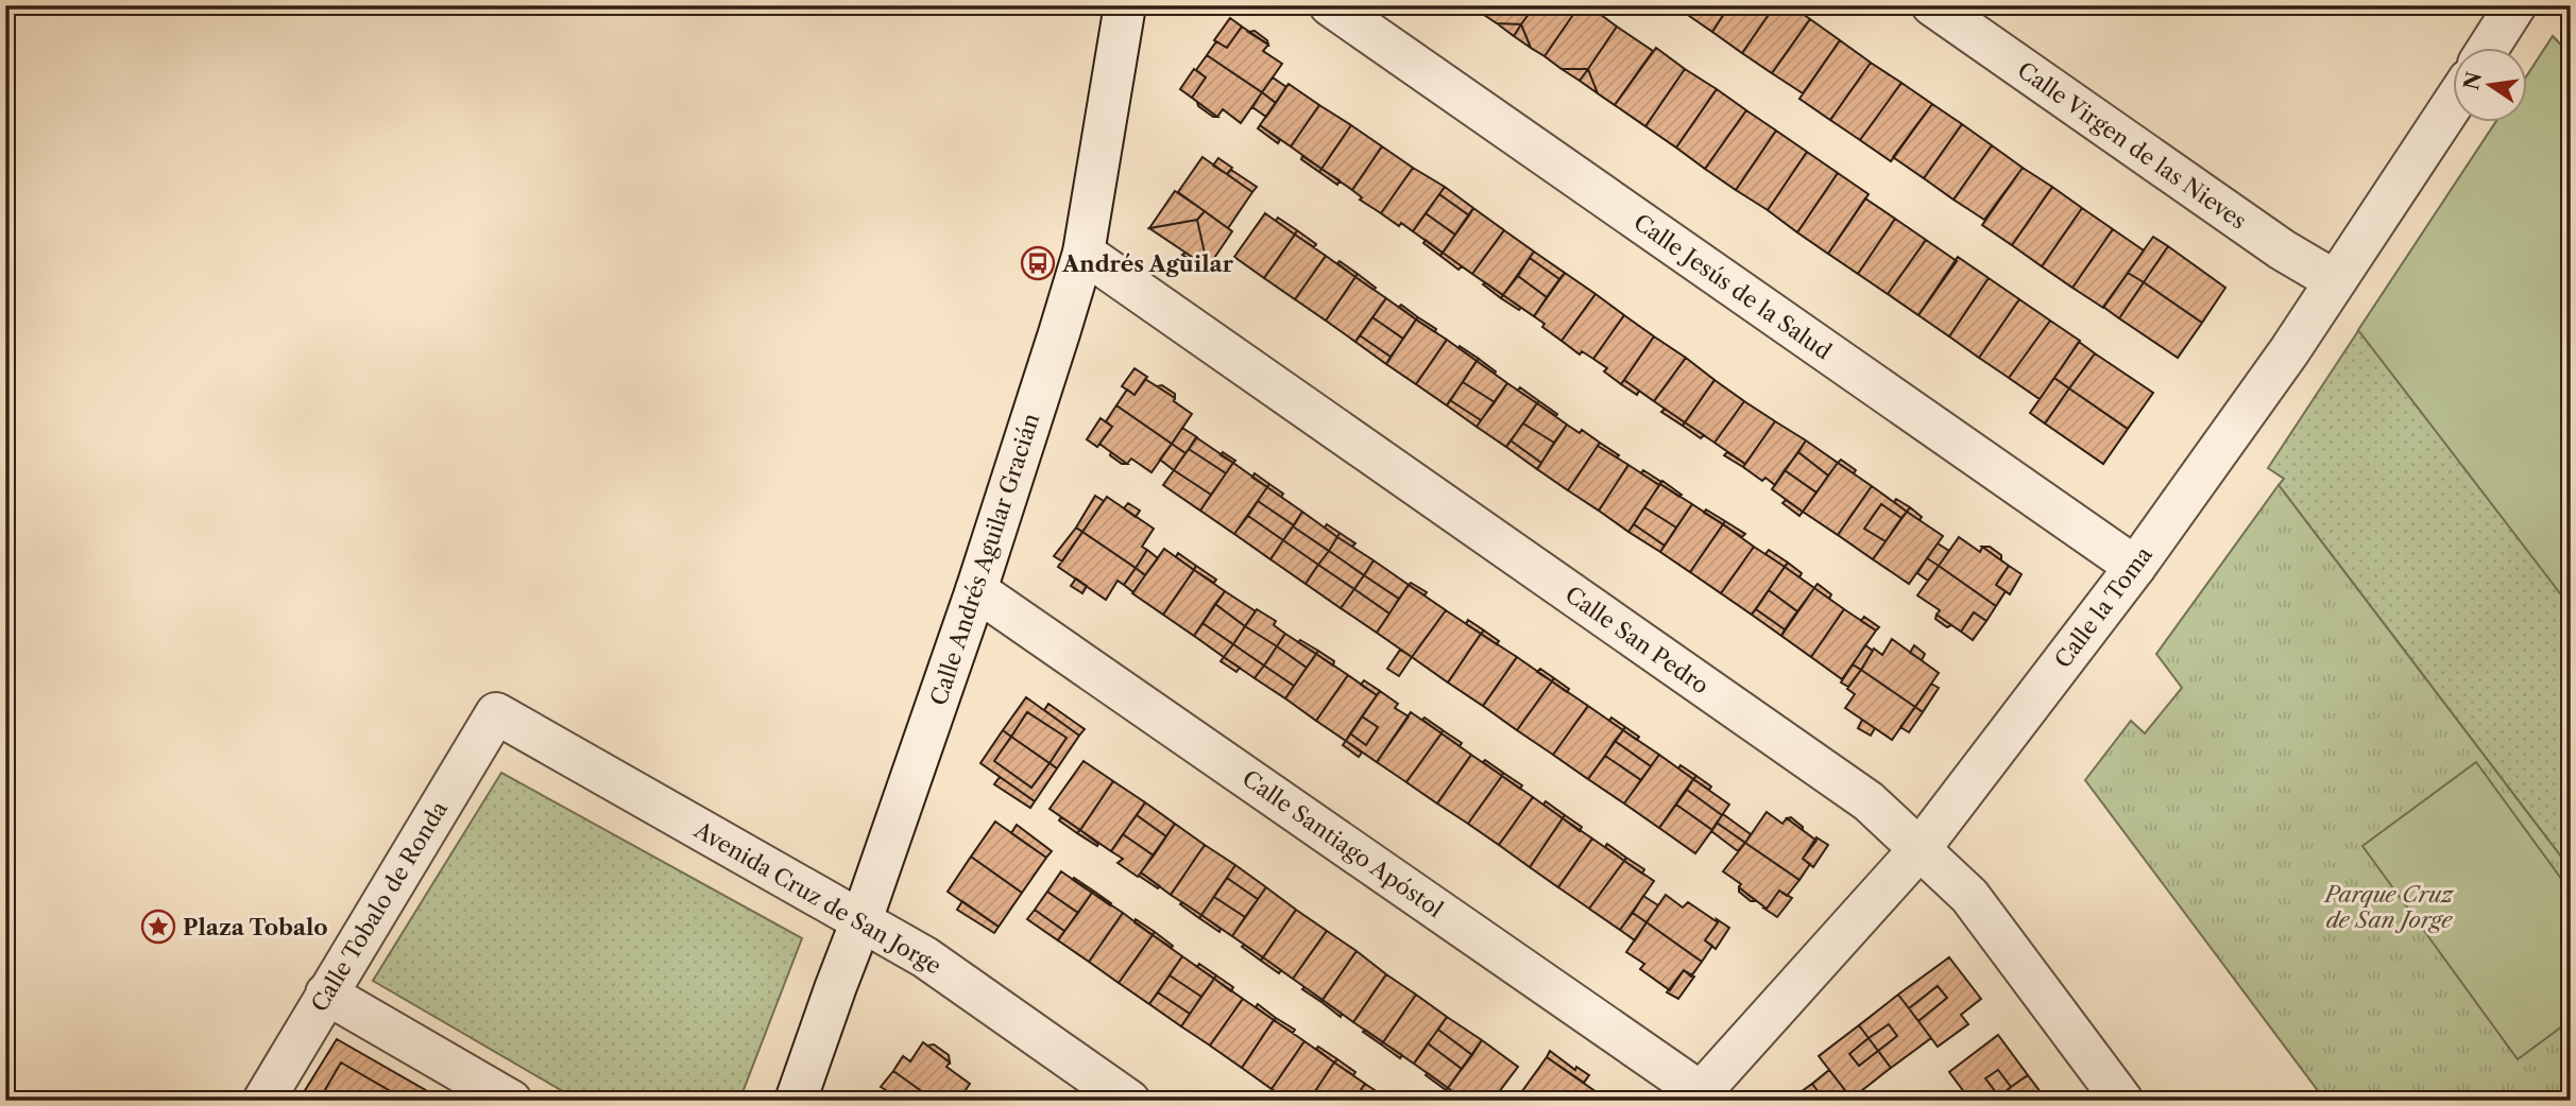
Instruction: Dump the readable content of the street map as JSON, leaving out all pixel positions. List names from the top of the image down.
{
  "streets": {
    "street": [
      "Calle Virgen de las Nieves",
      "Calle Jesús de la Salud",
      "Calle Andrés Aguilar Gracián",
      "Calle la Toma",
      "Calle San Pedro",
      "Calle Santiago Apóstol",
      "Avenida Cruz de San Jorge",
      "Calle Tobalo de Ronda"
    ]
  },
  "crossings": [
    ["Calle Virgen de las Nieves", "Calle la Toma"],
    ["Calle Jesús de la Salud", "Calle la Toma"],
    ["Calle Andrés Aguilar Gracián", "Calle San Pedro"],
    ["Calle Andrés Aguilar Gracián", "Calle Santiago Apóstol"],
    ["Calle Andrés Aguilar Gracián", "Avenida Cruz de San Jorge"],
    ["Calle la Toma", "Calle San Pedro"],
    ["Calle la Toma", "Calle Santiago Apóstol"],
    ["Avenida Cruz de San Jorge", "Calle Tobalo de Ronda"]
  ],
  "parks": ["Parque Cruz de San Jorge"],
  "places": {
    "bus stop": ["Andrés Aguilar"],
    "place": ["Plaza Tobalo"]
  },
  "north": "left"
}
